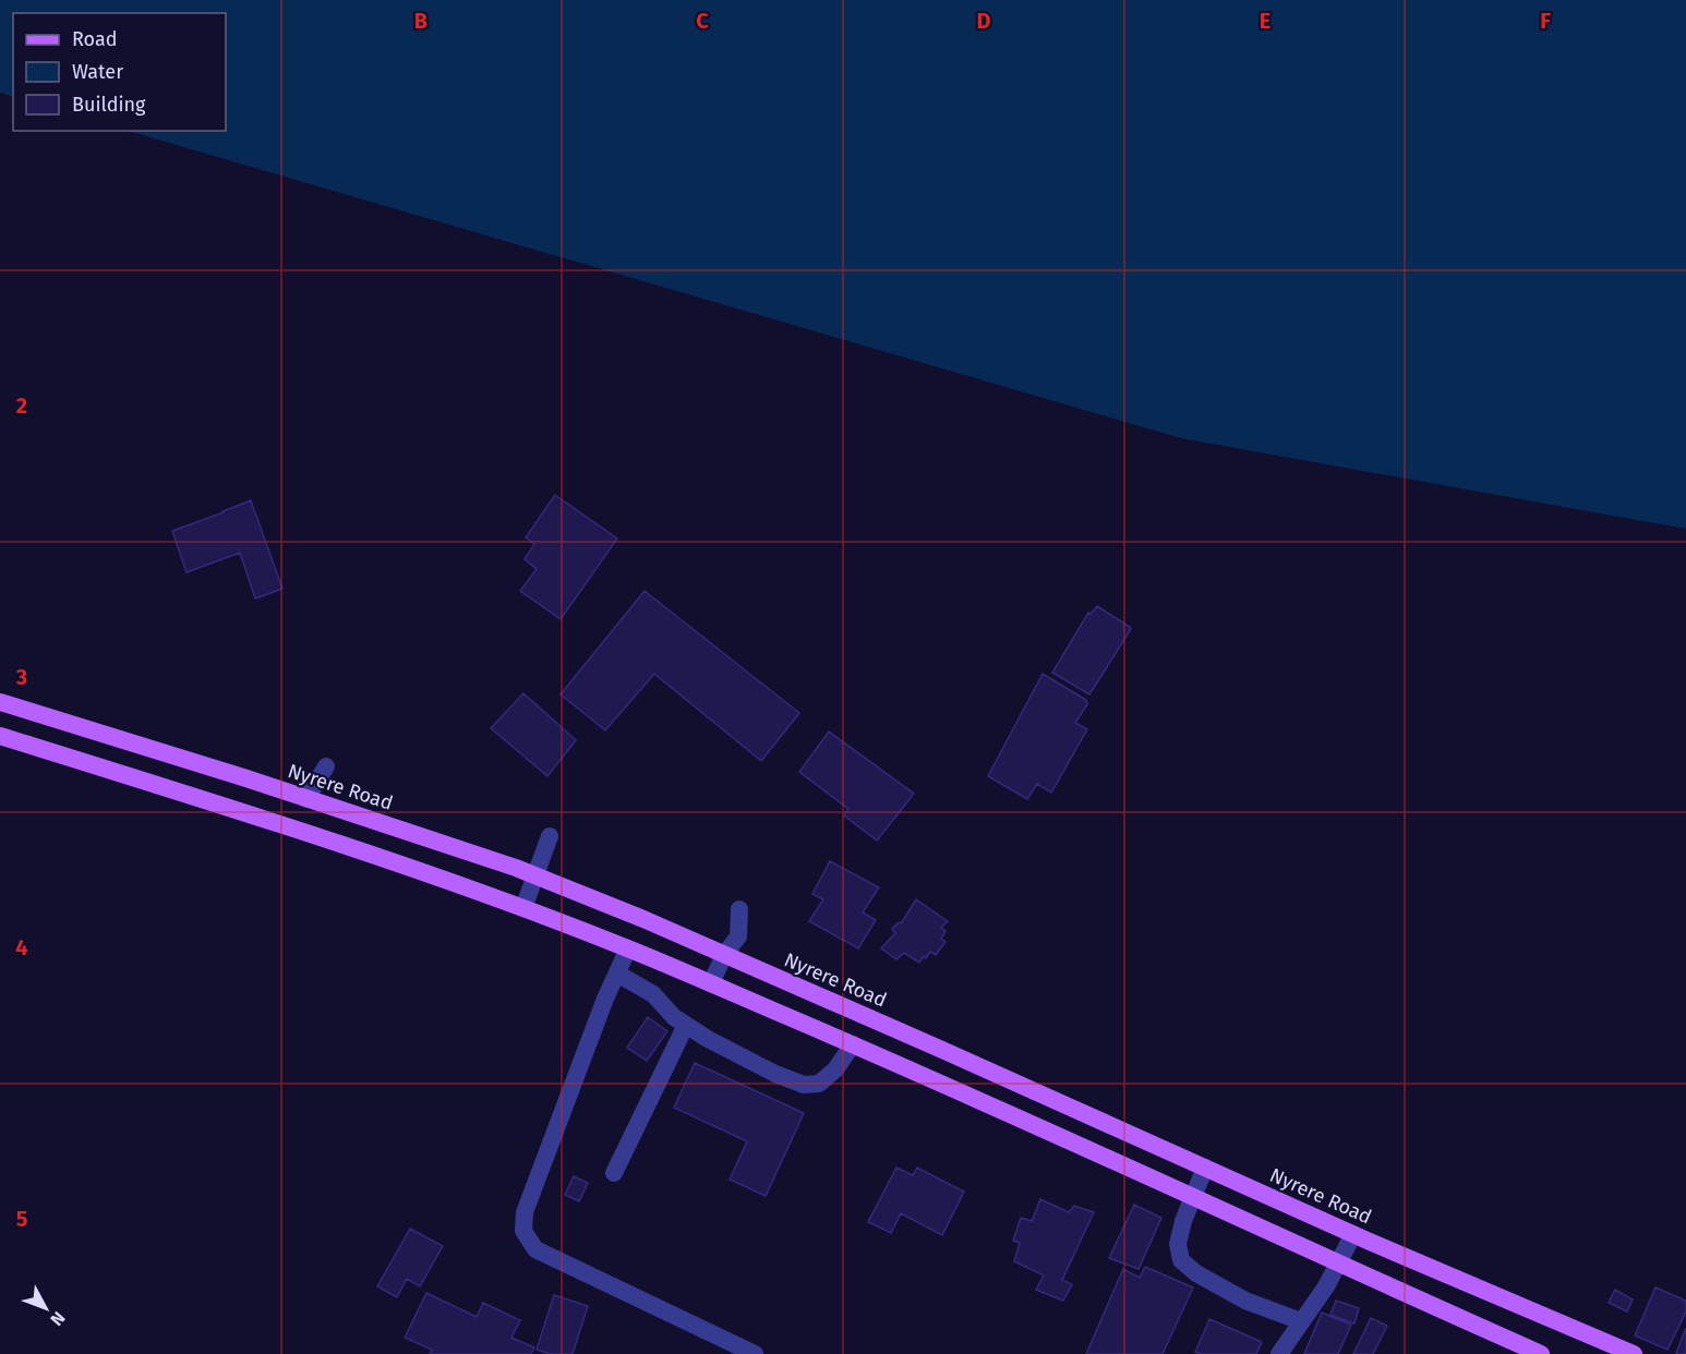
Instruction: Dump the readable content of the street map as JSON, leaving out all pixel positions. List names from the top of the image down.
{
  "streets": {
    "main road": ["Nyrere Road"]
  },
  "legend": ["Road", "Water", "Building"],
  "north": "bottom right",
  "grid": {
    "columns": [
      "B",
      "C",
      "D",
      "E",
      "F"
    ],
    "rows": [
      "2",
      "3",
      "4",
      "5"
    ]
  }
}
